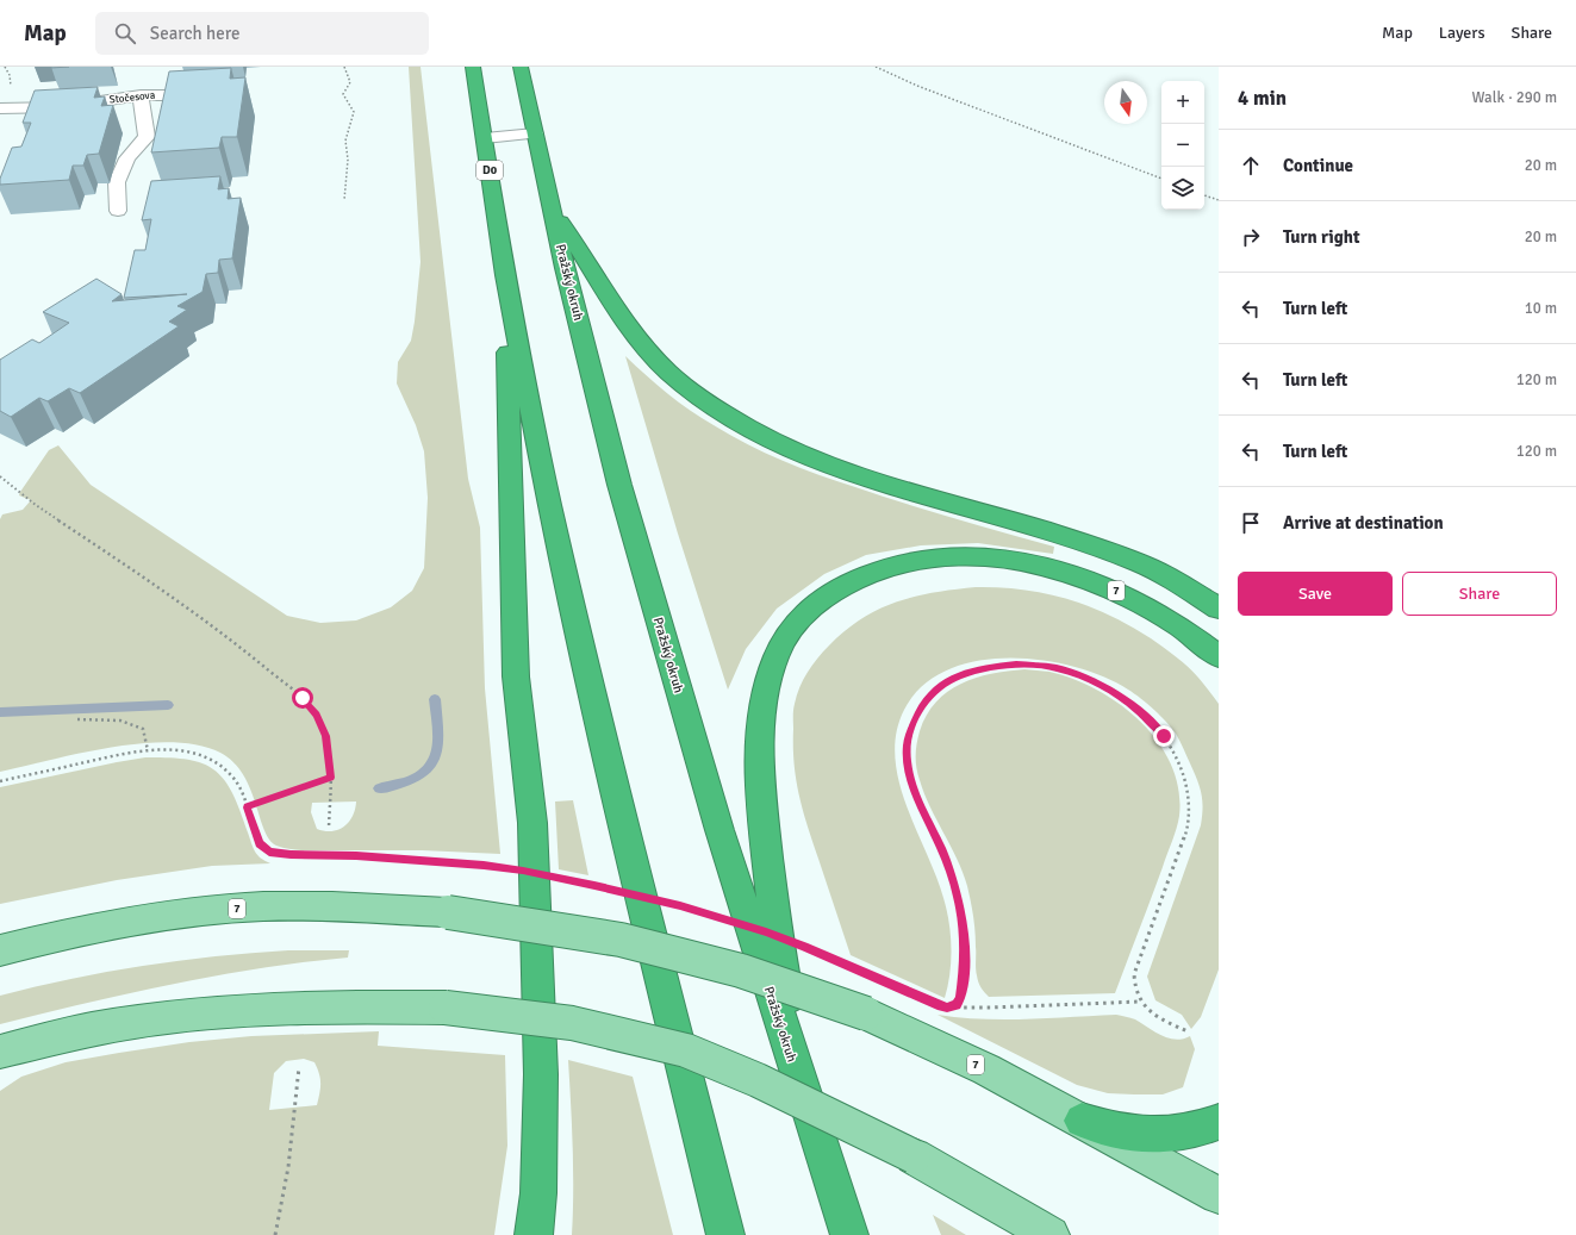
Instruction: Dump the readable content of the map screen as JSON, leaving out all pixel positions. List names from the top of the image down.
{
  "streets": {
    "highway": ["D0", "Pražský okruh", "7"],
    "street": ["Stočesova"]
  },
  "crossings": [
    ["Pražský okruh", "7"]
  ],
  "north": "bottom",
  "page": {
    "header": "Map",
    "search": "Search here",
    "nav": ["Map", "Layers", "Share"],
    "heading": ["4 min", "Walk · 290 m"],
    "map_buttons": ["+", "−"],
    "list": [
      ["Continue", "20 m"],
      ["Turn right", "20 m"],
      ["Turn left", "10 m"],
      ["Turn left", "120 m"],
      ["Turn left", "120 m"],
      "Arrive at destination"
    ],
    "buttons": ["Save", "Share"]
  }
}
